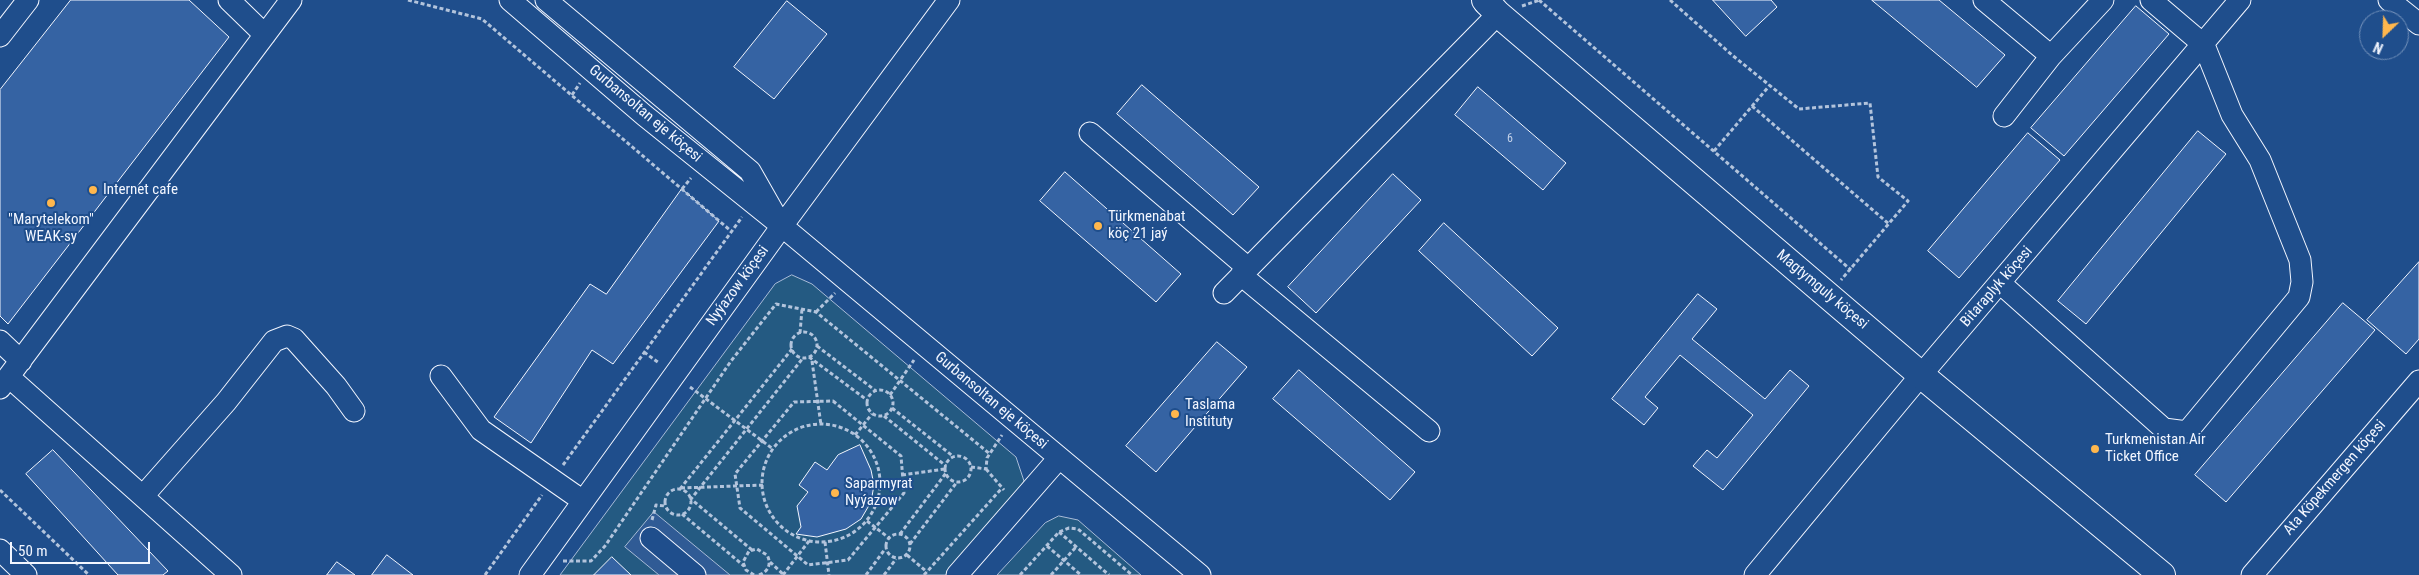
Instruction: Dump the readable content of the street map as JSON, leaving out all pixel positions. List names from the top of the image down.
{
  "streets": {
    "main road": ["Magtymguly köçesi"],
    "street": [
      "Gurbansoltan eje köçesi",
      "Nyýazow köçesi",
      "Bitaraplyk köçesi",
      "Ata Köpekmergen köçesi"
    ]
  },
  "crossings": [
    ["Gurbansoltan eje köçesi", "Nyýazow köçesi"],
    ["Bitaraplyk köçesi", "Magtymguly köçesi"]
  ],
  "places": [
    "Internet cafe",
    "\"Marytelekom\" WEAK-sy",
    "Türkmenabat köç 21 jaý",
    "Taslama Instituty",
    "Turkmenistan Air Ticket Office",
    "Saparmyrat Nyýazow"
  ],
  "house_numbers": ["6"],
  "scale_bar": "50 m",
  "north": "bottom left"
}
